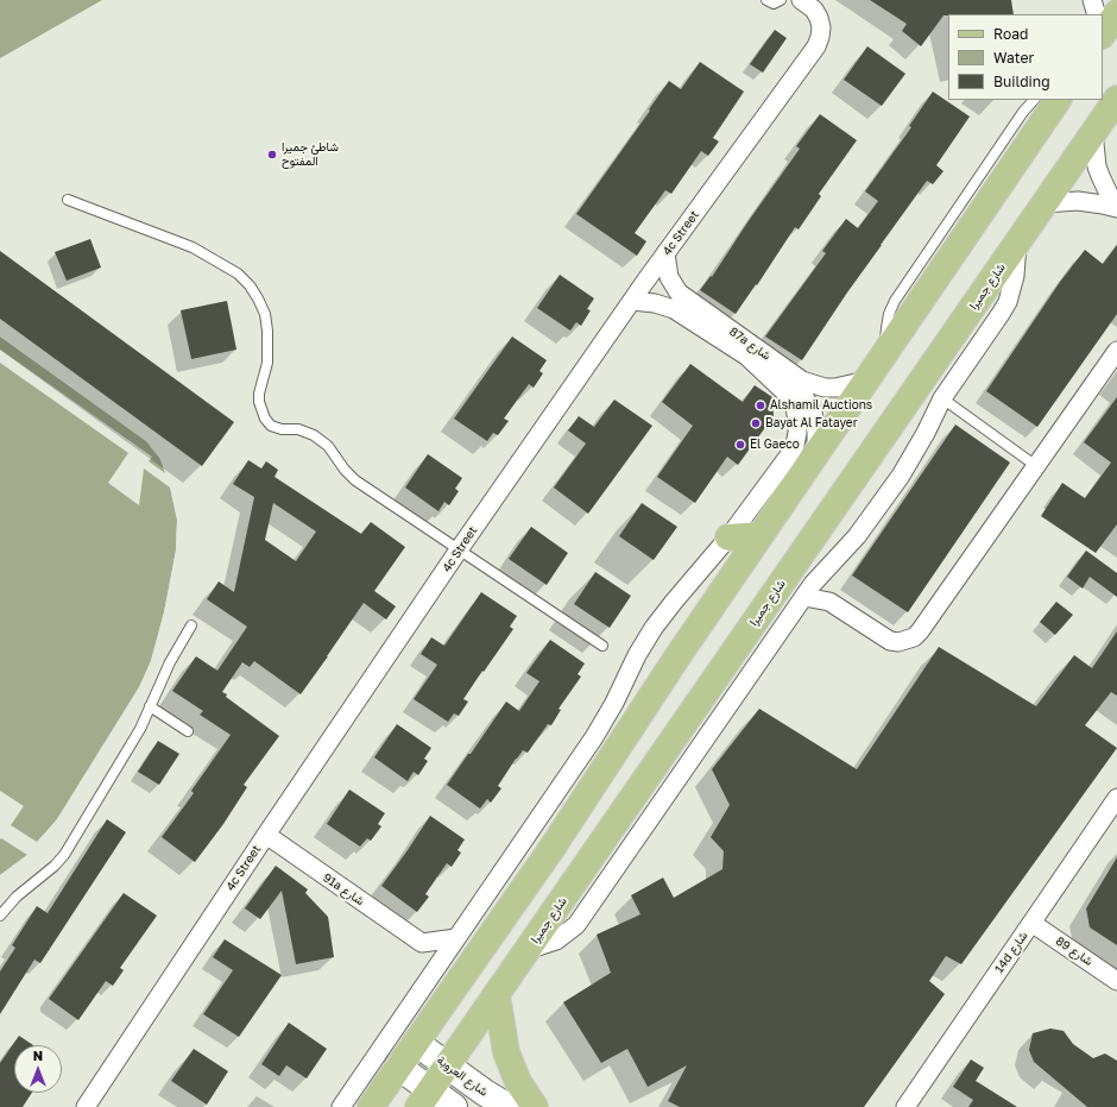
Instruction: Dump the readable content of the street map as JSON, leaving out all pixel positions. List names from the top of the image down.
{
  "streets": {
    "main road": ["شارع جميرا", "شارع العروبة"],
    "street": [
      "4c Street",
      "87a شارع",
      "91a شارع",
      "شارع 89",
      "14d شارع"
    ]
  },
  "crossings": [
    ["4c Street", "87a شارع"],
    ["4c Street", "91a شارع"],
    ["شارع جميرا", "شارع العروبة"],
    ["شارع 89", "14d شارع"]
  ],
  "places": [
    "شاطئ جميرا المفتوح",
    "Alshamil Auctions",
    "Bayat Al Fatayer",
    "El Gaeco"
  ],
  "legend": ["Road", "Water", "Building"],
  "north": "top"
}
